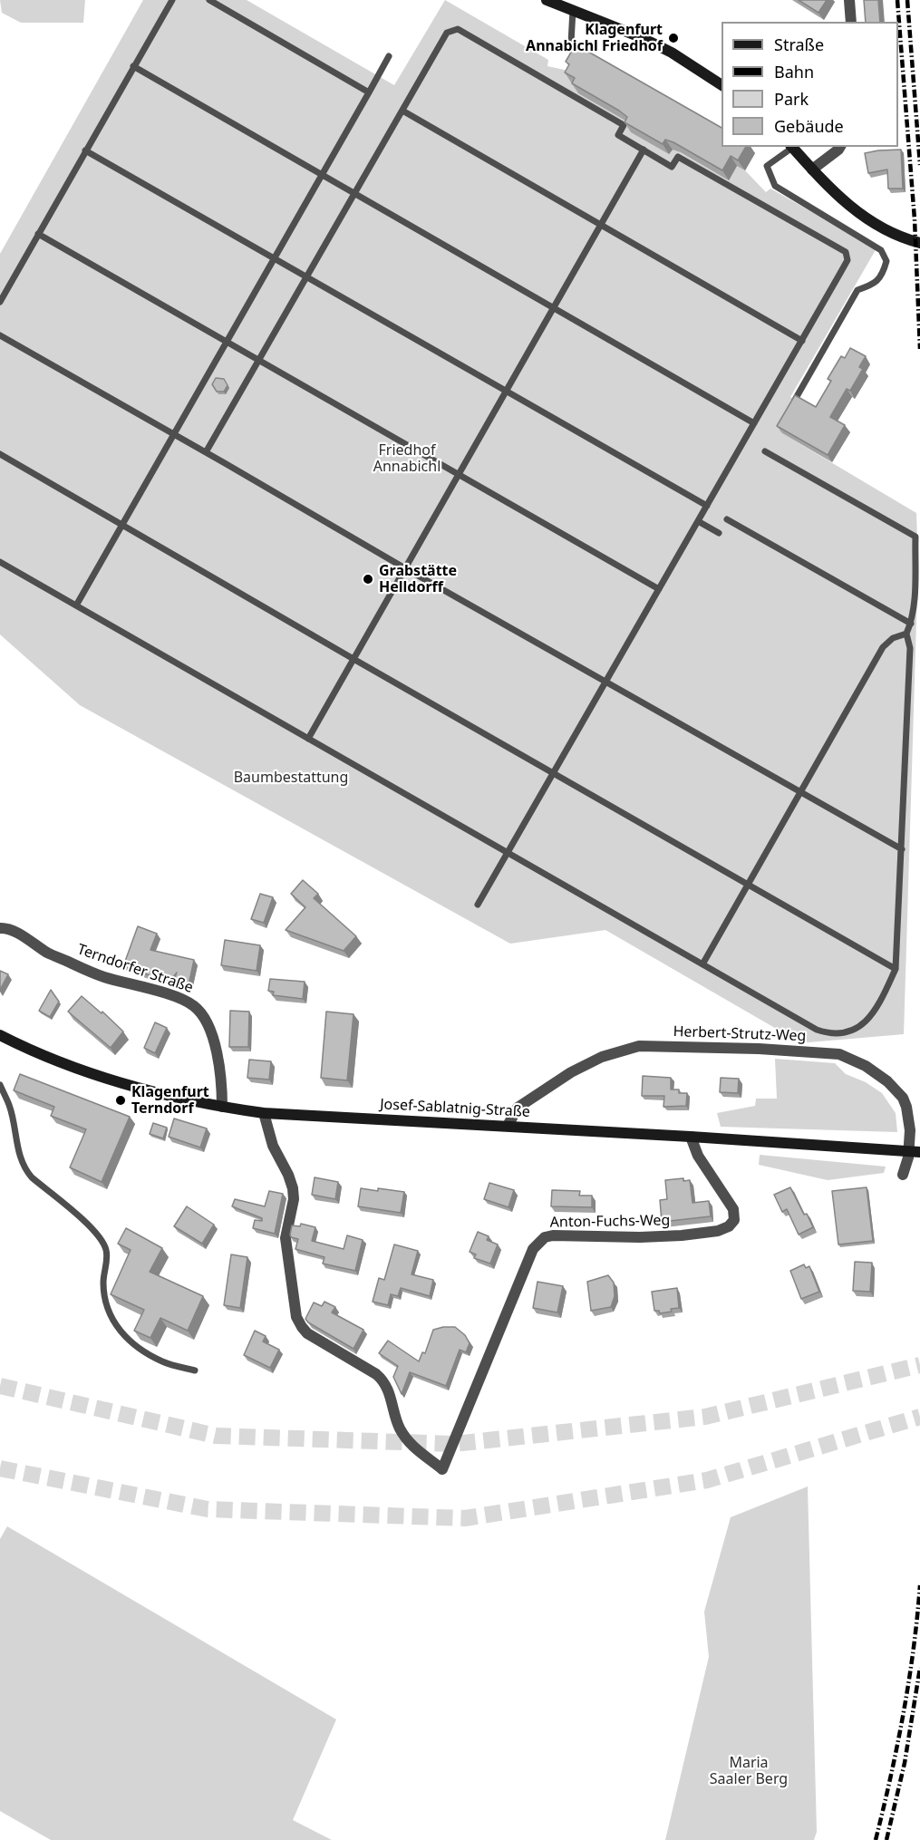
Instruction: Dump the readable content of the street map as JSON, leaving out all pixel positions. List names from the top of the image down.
{
  "streets": {
    "main road": ["Josef-Sablatnig-Straße"],
    "street": ["Terndorfer Straße", "Herbert-Strutz-Weg", "Anton-Fuchs-Weg"]
  },
  "crossings": [
    ["Terndorfer Straße", "Josef-Sablatnig-Straße"],
    ["Herbert-Strutz-Weg", "Josef-Sablatnig-Straße"],
    ["Josef-Sablatnig-Straße", "Anton-Fuchs-Weg"]
  ],
  "parks": ["Friedhof Annabichl", "Baumbestattung", "Maria Saaler Berg"],
  "places": ["Klagenfurt Annabichl Friedhof", "Grabstätte Helldorff", "Klagenfurt Terndorf"],
  "legend": [
    "Straße",
    "Bahn",
    "Park",
    "Gebäude"
  ]
}
